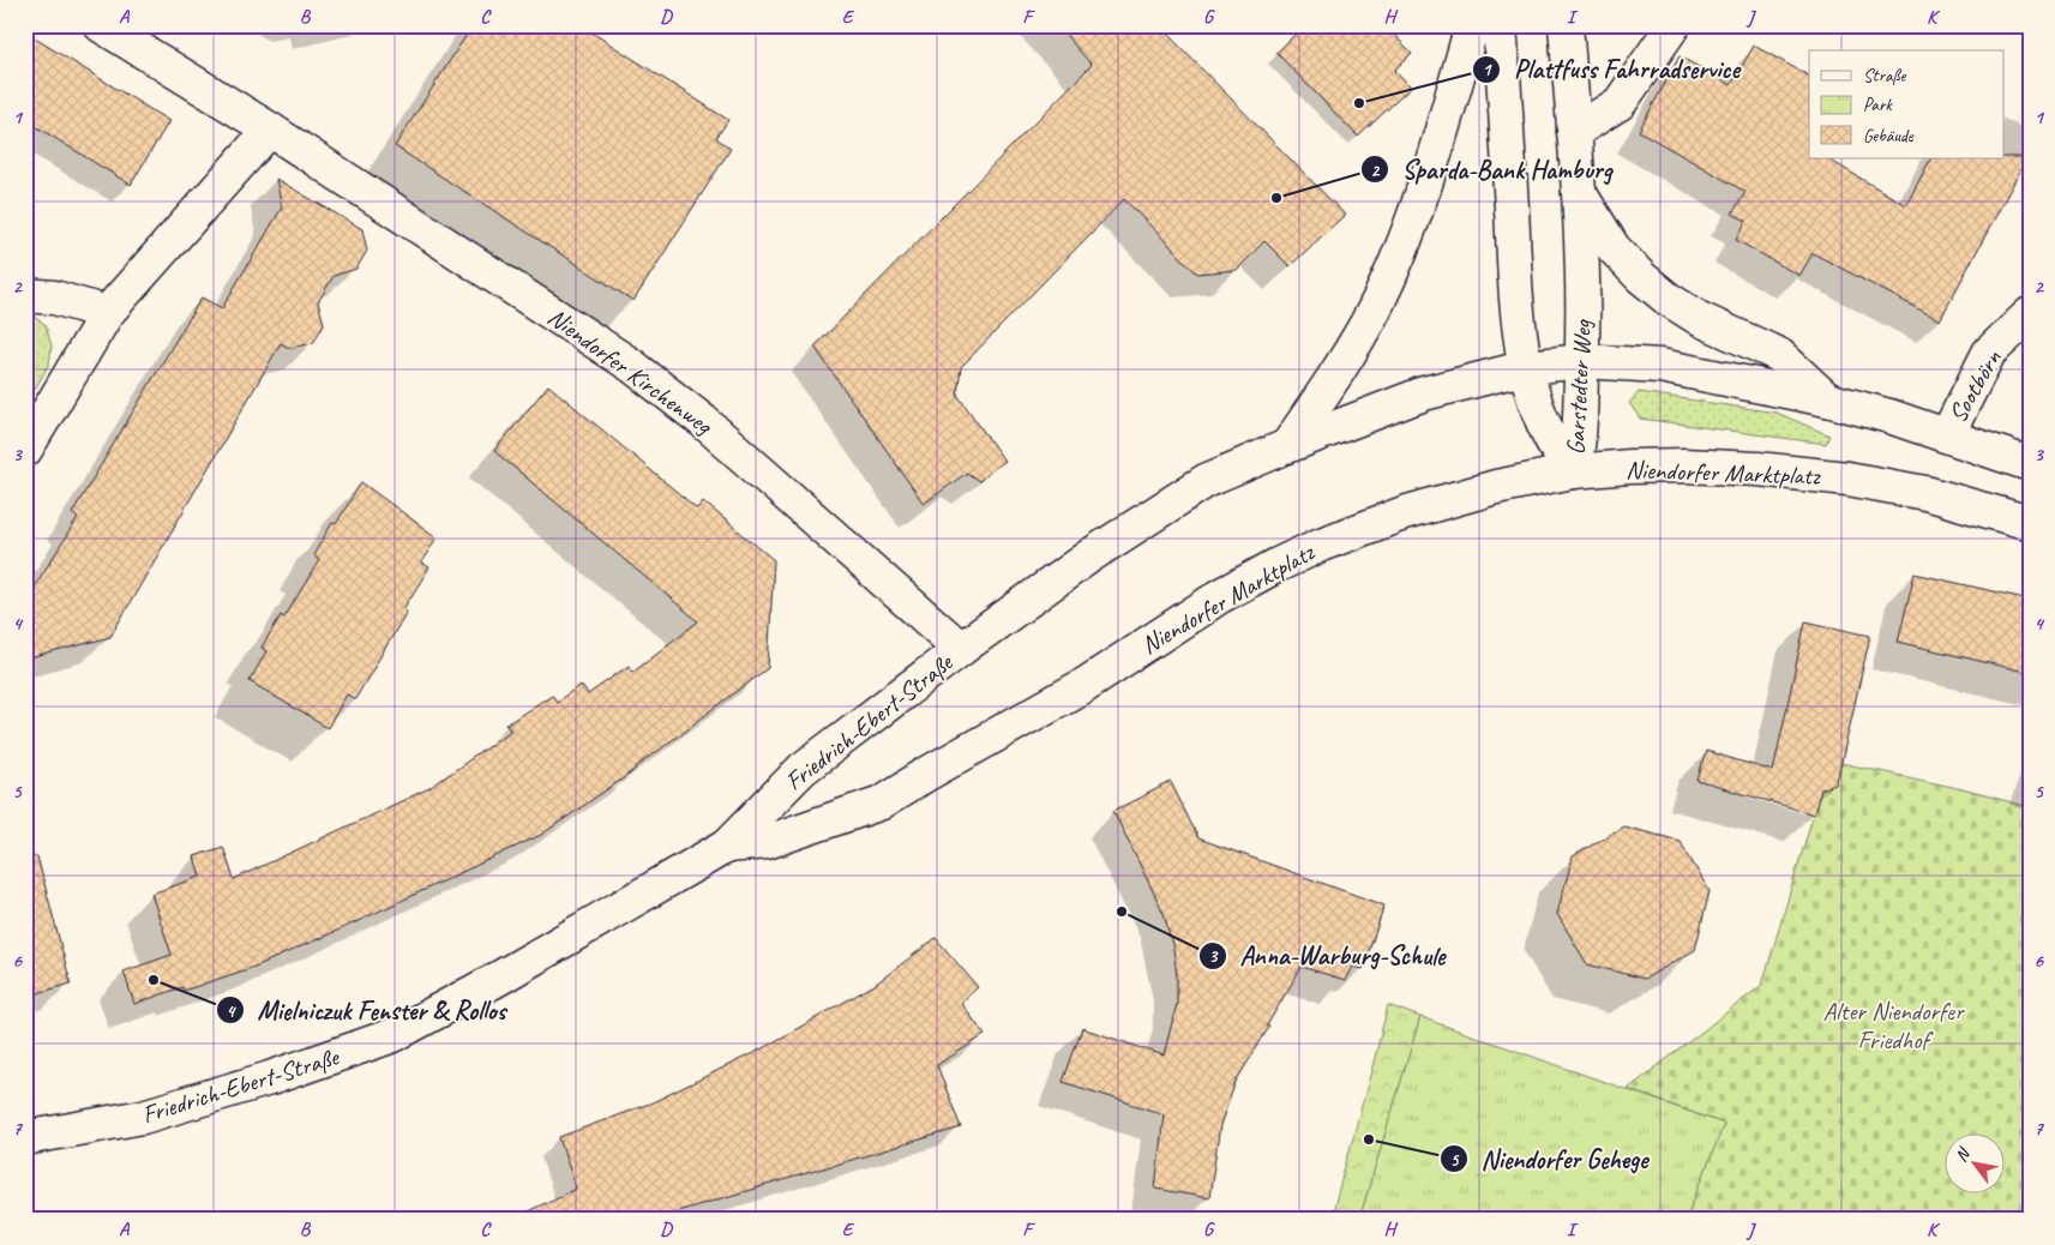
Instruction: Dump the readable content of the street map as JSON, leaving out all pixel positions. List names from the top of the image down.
{
  "streets": {
    "main road": [
      "Niendorfer Kirchenweg",
      "Sootbörn",
      "Garstedter Weg",
      "Niendorfer Marktplatz",
      "Friedrich-Ebert-Straße"
    ]
  },
  "crossings": [
    ["Niendorfer Kirchenweg", "Friedrich-Ebert-Straße"],
    ["Garstedter Weg", "Niendorfer Marktplatz"],
    ["Niendorfer Marktplatz", "Friedrich-Ebert-Straße"]
  ],
  "parks": ["Alter Niendorfer Friedhof"],
  "places": [
    "Plattfuss Fahrradservice",
    "Sparda-Bank Hamburg",
    "Anna-Warburg-Schule",
    "Mielniczuk Fenster & Rollos",
    "Niendorfer Gehege"
  ],
  "legend": ["Straße", "Park", "Gebäude"],
  "north": "top left",
  "grid": {
    "columns": [
      "A",
      "B",
      "C",
      "D",
      "E",
      "F",
      "G",
      "H",
      "I",
      "J",
      "K"
    ],
    "rows": [
      "1",
      "2",
      "3",
      "4",
      "5",
      "6",
      "7"
    ]
  }
}
